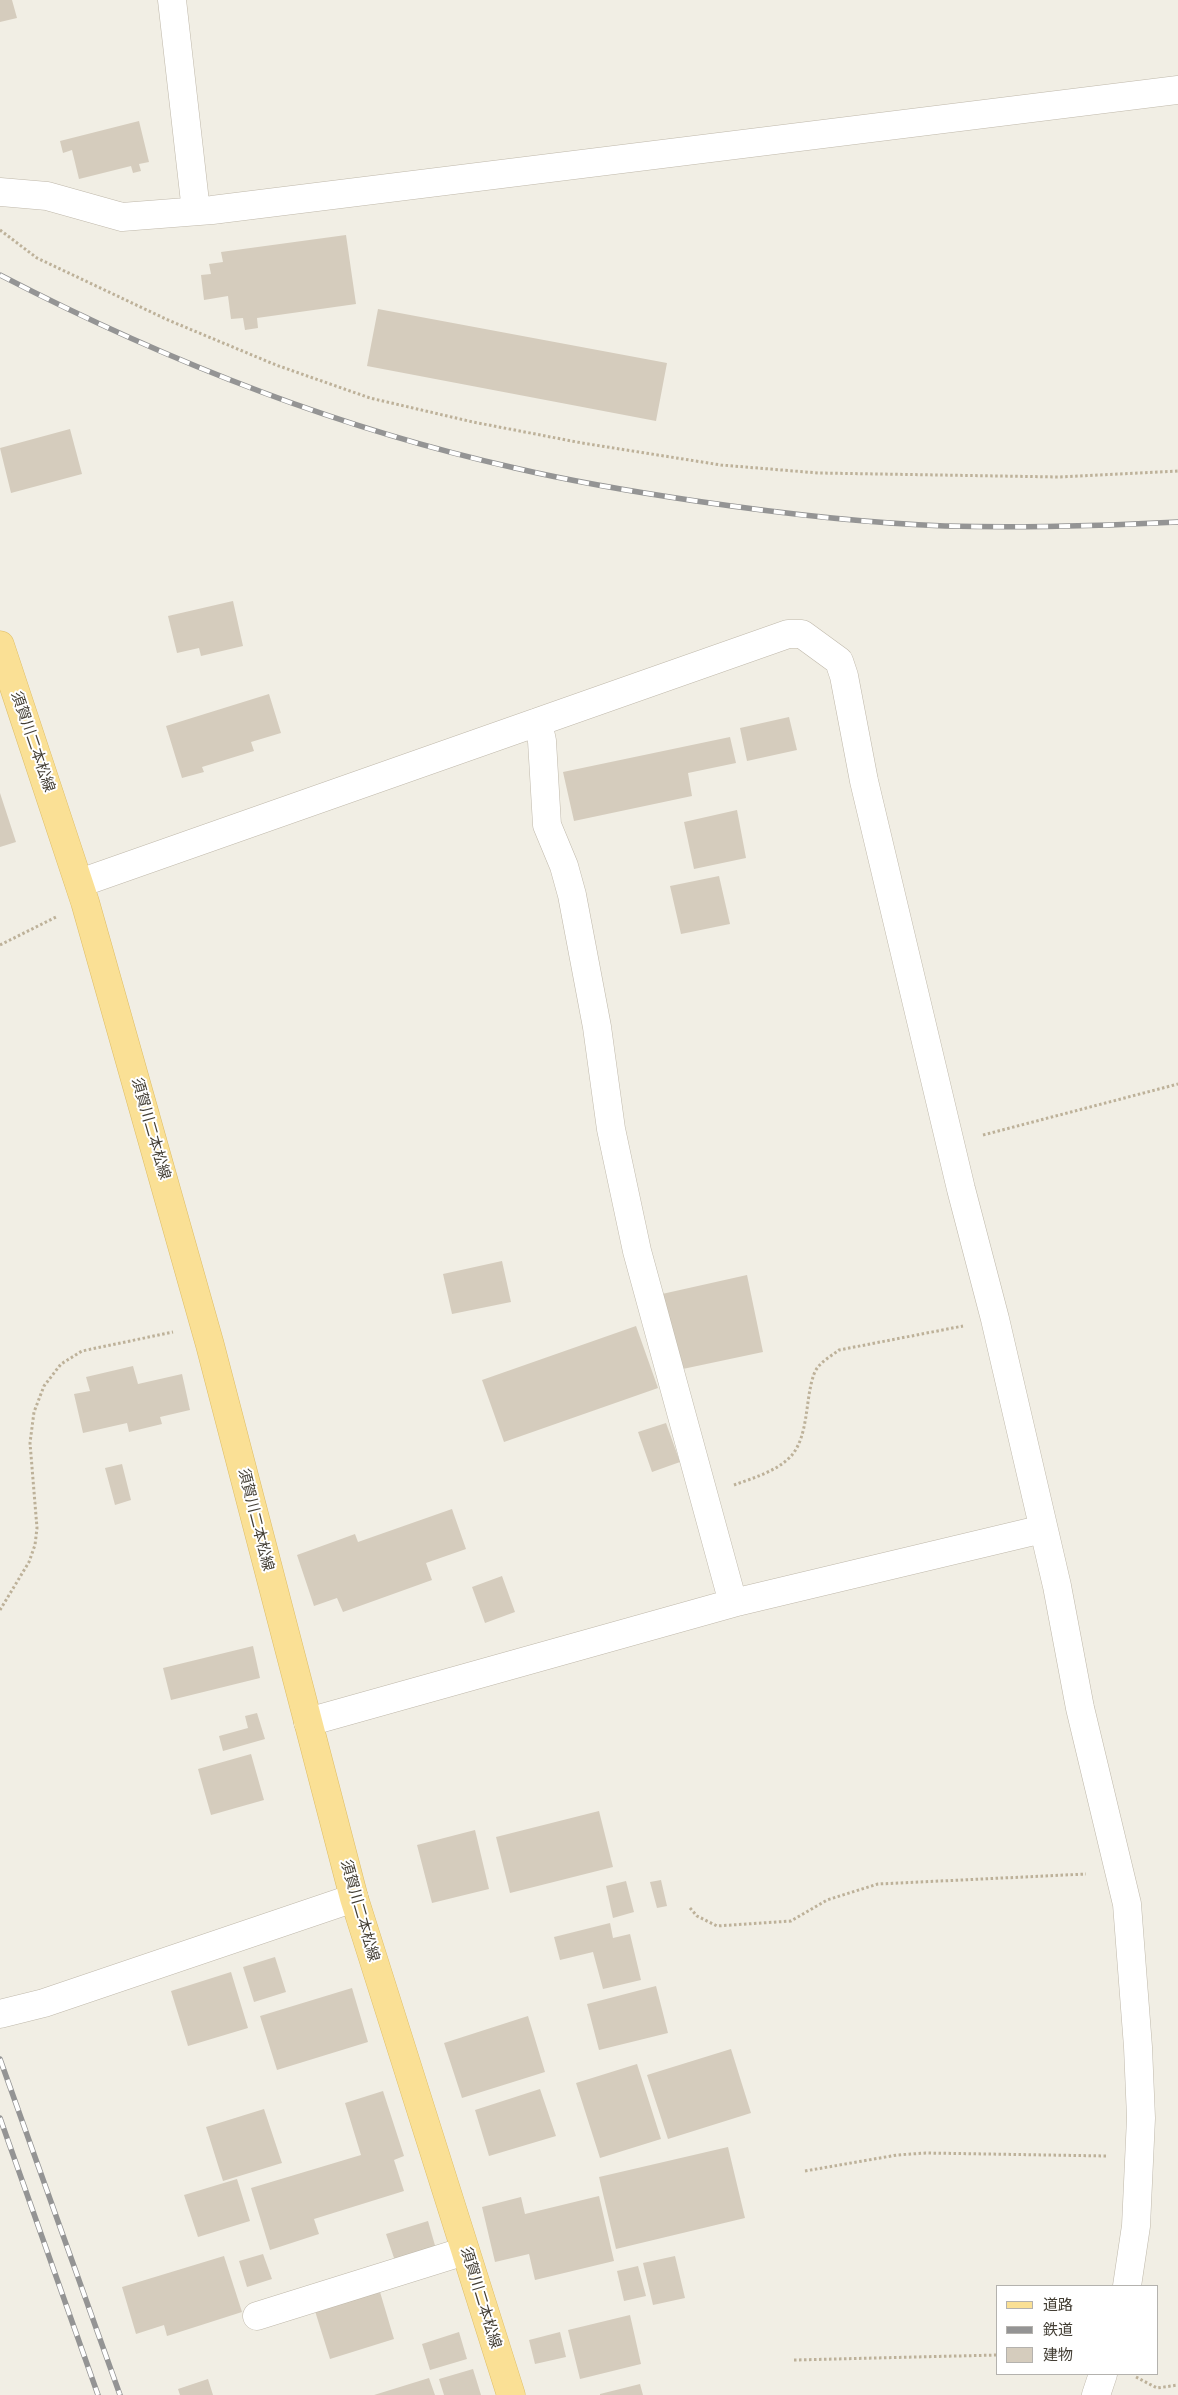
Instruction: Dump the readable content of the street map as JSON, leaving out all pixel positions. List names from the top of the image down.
{
  "streets": {
    "main road": ["須賀川二本松線"]
  },
  "legend": ["道路", "鉄道", "建物"]
}
